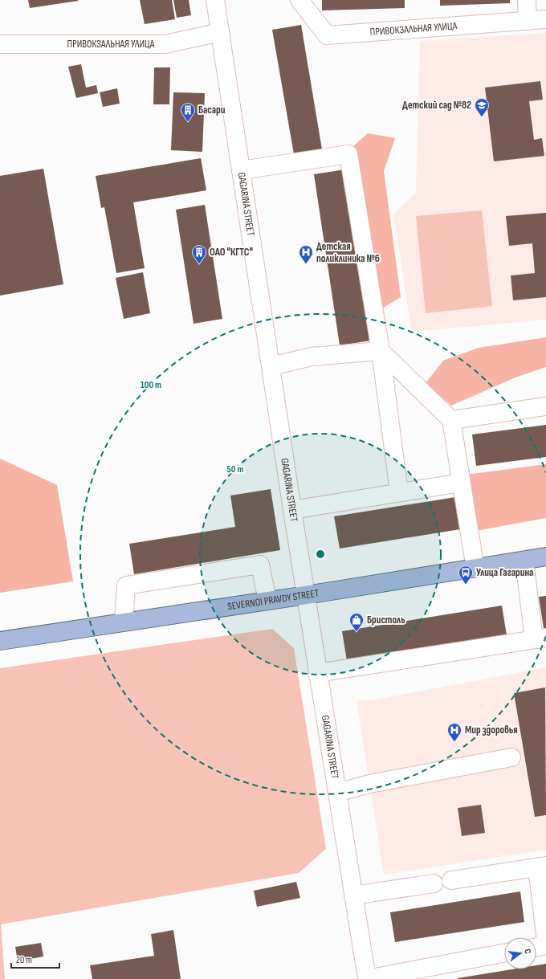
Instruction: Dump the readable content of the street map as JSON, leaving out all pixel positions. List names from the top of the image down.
{
  "streets": {
    "main road": ["SEVERNOI PRAVDY STREET"],
    "street": ["ПРИВОКЗАЛЬНАЯ УЛИЦА", "GAGARINA STREET"]
  },
  "crossings": [
    ["ПРИВОКЗАЛЬНАЯ УЛИЦА", "GAGARINA STREET"],
    ["GAGARINA STREET", "SEVERNOI PRAVDY STREET"]
  ],
  "places": {
    "school or university": ["Детский сад №82"],
    "building": ["Басари", "ОАО \"КГТС\""],
    "hospital": ["Детская поликлиника №6", "Мир здоровья"],
    "bus stop": ["Улица Гагарина"],
    "shop": ["Бристоль"]
  },
  "scale_bar": "20 m",
  "north": "right",
  "rings": ["100 m", "50 m"]
}
